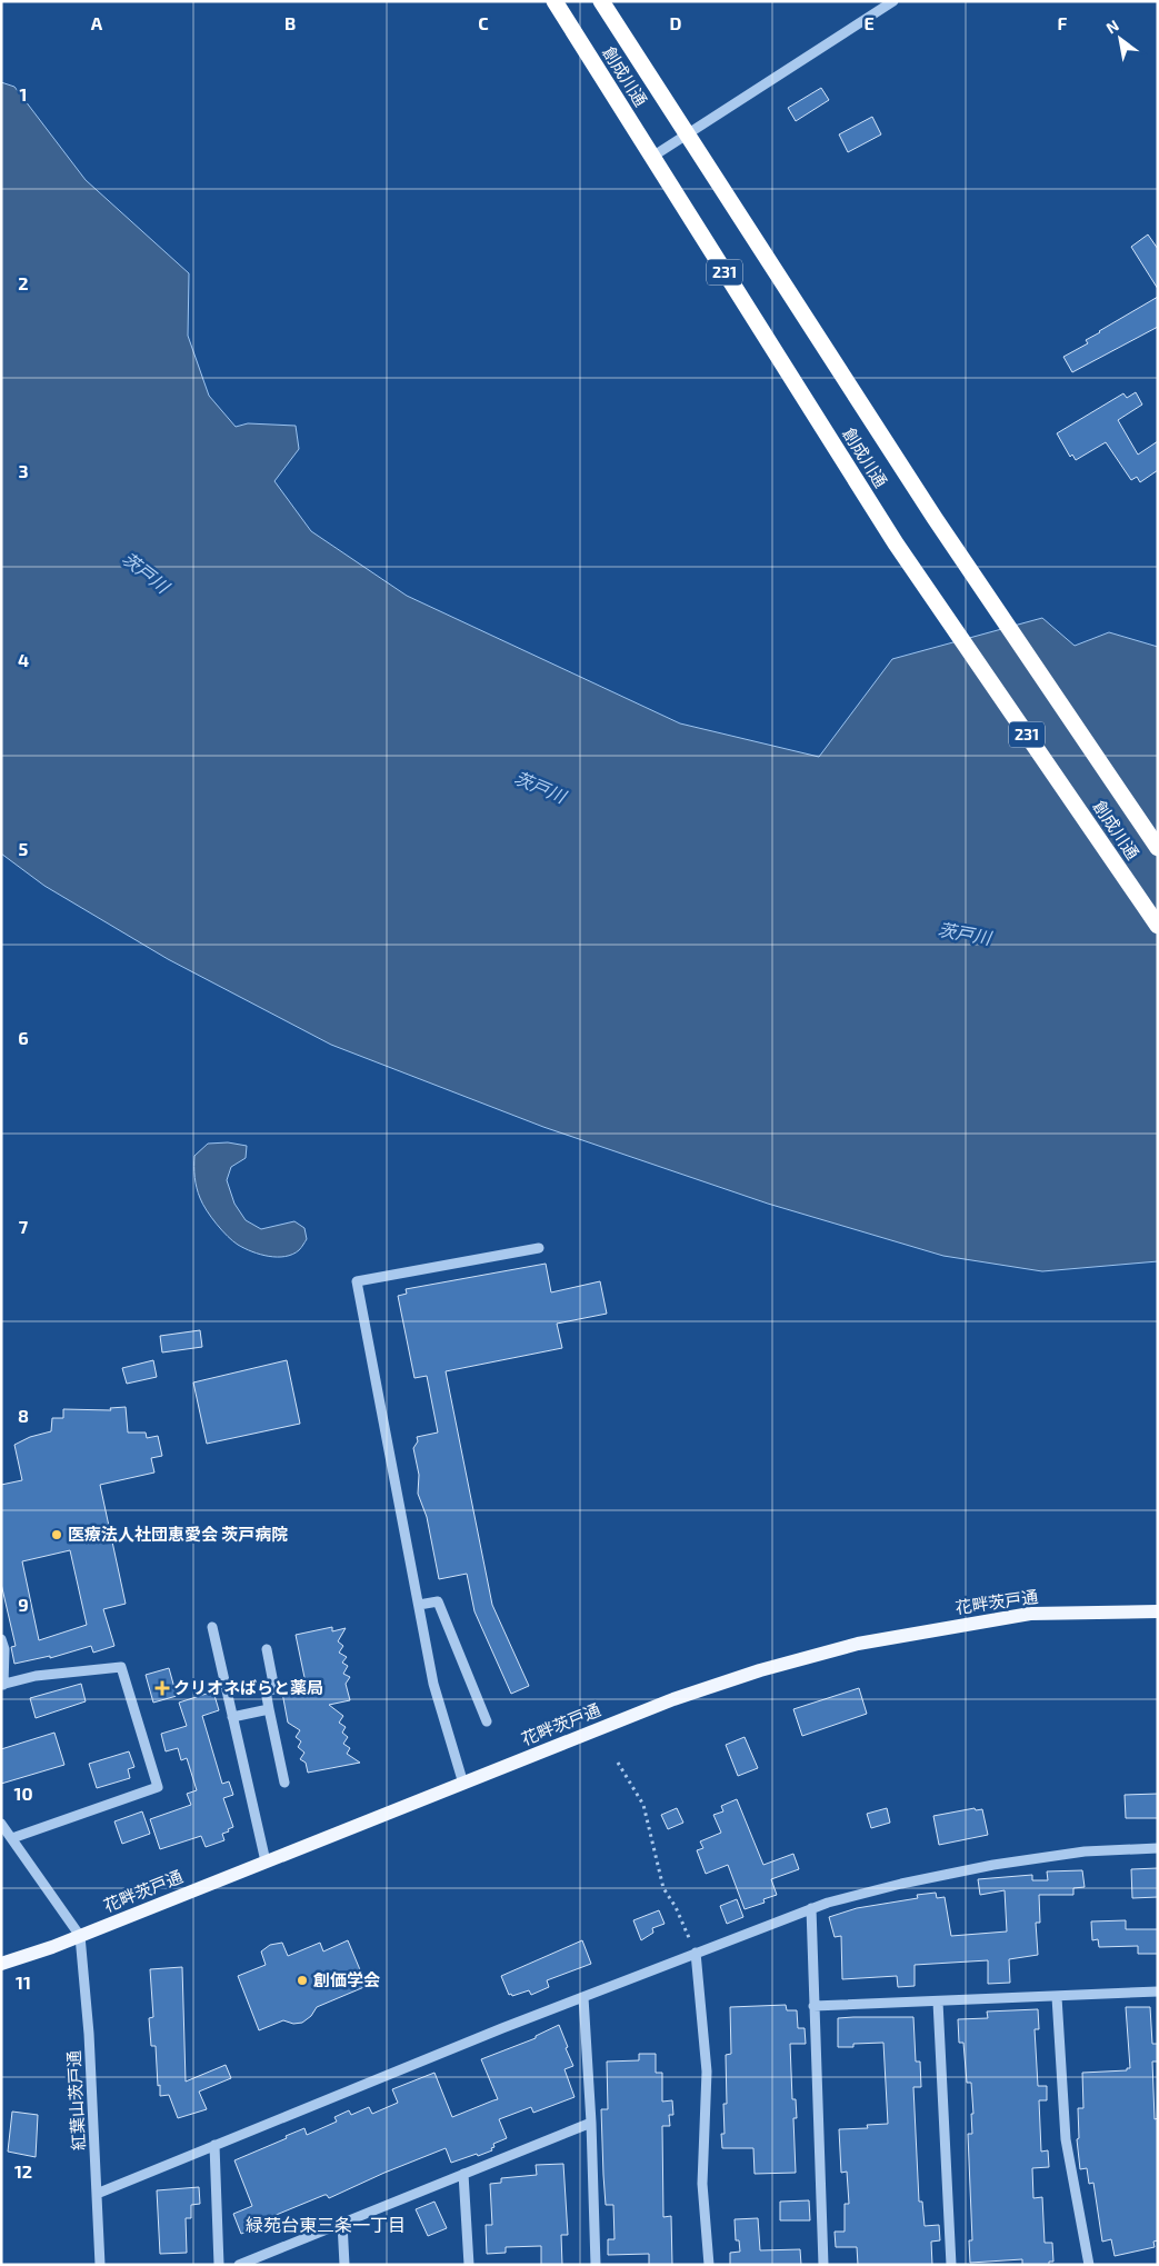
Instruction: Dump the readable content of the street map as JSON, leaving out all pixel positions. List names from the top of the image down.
{
  "streets": {
    "highway": ["創成川通", "231"],
    "main road": ["花畔茨戸通"],
    "street": ["紅葉山茨戸通"]
  },
  "crossings": [
    ["花畔茨戸通", "紅葉山茨戸通"]
  ],
  "districts": ["緑苑台東三条一丁目"],
  "water": ["茨戸川"],
  "places": {
    "other": ["医療法人社団恵愛会 茨戸病院", "創価学会"],
    "health": ["クリオネばらと薬局"]
  },
  "north": "top left",
  "grid": {
    "columns": [
      "A",
      "B",
      "C",
      "D",
      "E",
      "F"
    ],
    "rows": [
      "1",
      "2",
      "3",
      "4",
      "5",
      "6",
      "7",
      "8",
      "9",
      "10",
      "11",
      "12"
    ]
  }
}
